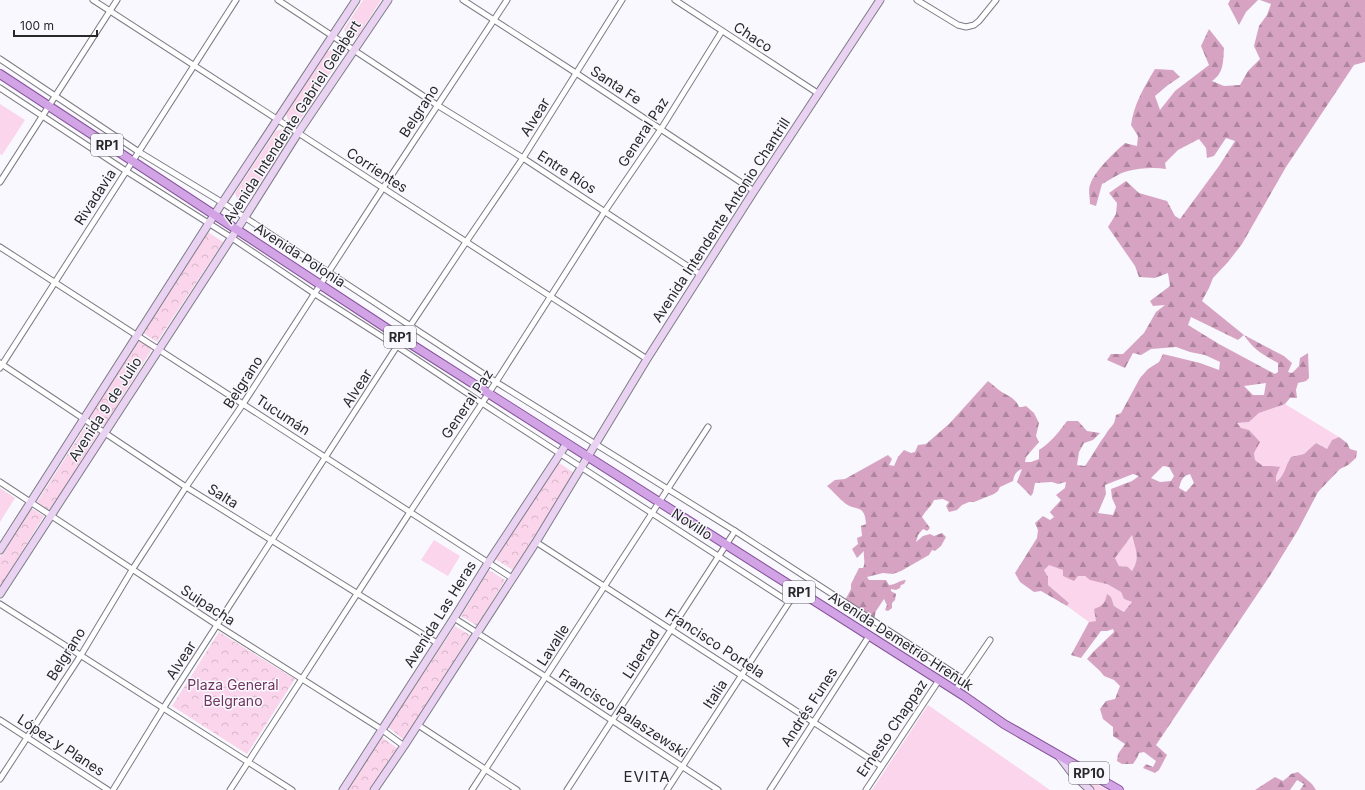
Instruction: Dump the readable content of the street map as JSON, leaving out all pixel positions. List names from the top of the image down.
{
  "streets": {
    "main road": [
      "Avenida Intendente Gabriel Gelabert",
      "RP1",
      "Avenida Intendente Antonio Chantrill",
      "Avenida Polonia",
      "Avenida 9 de Julio",
      "Avenida Las Heras",
      "Avenida Demetrio Hreñuk",
      "RP10"
    ],
    "street": [
      "Chaco",
      "Santa Fe",
      "Belgrano",
      "Alvear",
      "General Paz",
      "Corrientes",
      "Entre Ríos",
      "Rivadavia",
      "Tucumán",
      "Salta",
      "Novillo",
      "Suipacha",
      "Francisco Portela",
      "Lavalle",
      "Libertad",
      "Italia",
      "Andrés Funes",
      "Francisco Palaszewski",
      "Ernesto Chappaz",
      "López y Planes"
    ]
  },
  "crossings": [
    ["Chaco", "General Paz"],
    ["Chaco", "Avenida Intendente Antonio Chantrill"],
    ["Santa Fe", "Belgrano"],
    ["Santa Fe", "Alvear"],
    ["Santa Fe", "General Paz"],
    ["Santa Fe", "Avenida Intendente Antonio Chantrill"],
    ["Belgrano", "Corrientes"],
    ["Belgrano", "Entre Ríos"],
    ["Belgrano", "Avenida Polonia"],
    ["Belgrano", "Tucumán"],
    ["Belgrano", "Salta"],
    ["Belgrano", "Suipacha"],
    ["Belgrano", "López y Planes"],
    ["Alvear", "Corrientes"],
    ["Alvear", "Entre Ríos"],
    ["Alvear", "Avenida Polonia"],
    ["Alvear", "Tucumán"],
    ["Alvear", "Salta"],
    ["Alvear", "Suipacha"],
    ["Avenida Intendente Gabriel Gelabert", "Corrientes"],
    ["Avenida Intendente Gabriel Gelabert", "Entre Ríos"],
    ["Avenida Intendente Gabriel Gelabert", "Avenida Polonia"],
    ["Avenida Intendente Gabriel Gelabert", "Avenida 9 de Julio"],
    ["General Paz", "Corrientes"],
    ["General Paz", "Entre Ríos"],
    ["General Paz", "Avenida Polonia"],
    ["General Paz", "Tucumán"],
    ["General Paz", "Salta"],
    ["General Paz", "Suipacha"],
    ["RP1", "Avenida Demetrio Hreñuk"],
    ["RP1", "RP10"],
    ["Corrientes", "Rivadavia"],
    ["Corrientes", "Avenida Intendente Antonio Chantrill"],
    ["Entre Ríos", "Avenida Intendente Antonio Chantrill"],
    ["Rivadavia", "Avenida Polonia"],
    ["Rivadavia", "Tucumán"],
    ["Rivadavia", "Salta"],
    ["Avenida Intendente Antonio Chantrill", "Avenida Polonia"],
    ["Avenida Intendente Antonio Chantrill", "Novillo"],
    ["Avenida Intendente Antonio Chantrill", "Avenida Demetrio Hreñuk"],
    ["Avenida Polonia", "Avenida 9 de Julio"],
    ["Avenida Polonia", "Novillo"],
    ["Avenida Polonia", "Avenida Las Heras"],
    ["Avenida Polonia", "Avenida Demetrio Hreñuk"],
    ["Avenida 9 de Julio", "Tucumán"],
    ["Avenida 9 de Julio", "Salta"],
    ["Avenida 9 de Julio", "Suipacha"],
    ["Tucumán", "Avenida Las Heras"],
    ["Salta", "Avenida Las Heras"],
    ["Novillo", "Avenida Las Heras"],
    ["Novillo", "Lavalle"],
    ["Novillo", "Libertad"],
    ["Novillo", "Italia"],
    ["Suipacha", "Avenida Las Heras"],
    ["Avenida Las Heras", "Francisco Palaszewski"],
    ["Avenida Demetrio Hreñuk", "Lavalle"],
    ["Avenida Demetrio Hreñuk", "Libertad"],
    ["Avenida Demetrio Hreñuk", "Italia"],
    ["Avenida Demetrio Hreñuk", "Andrés Funes"],
    ["Avenida Demetrio Hreñuk", "Ernesto Chappaz"],
    ["Avenida Demetrio Hreñuk", "RP10"],
    ["Francisco Portela", "Lavalle"],
    ["Francisco Portela", "Libertad"],
    ["Francisco Portela", "Italia"],
    ["Francisco Portela", "Andrés Funes"],
    ["Francisco Portela", "Ernesto Chappaz"],
    ["Lavalle", "Francisco Palaszewski"],
    ["Libertad", "Francisco Palaszewski"],
    ["Italia", "Francisco Palaszewski"]
  ],
  "districts": ["EVITA"],
  "parks": ["Plaza General Belgrano"],
  "scale_bar": "100 m"
}
